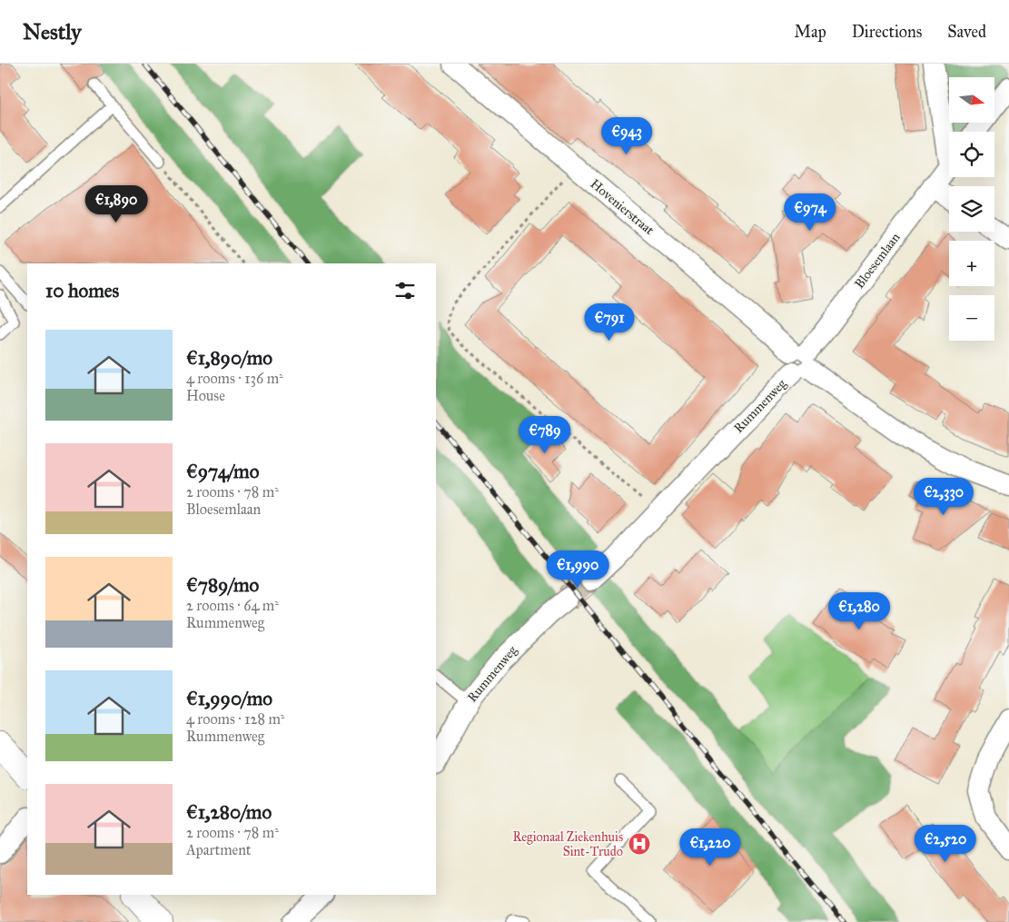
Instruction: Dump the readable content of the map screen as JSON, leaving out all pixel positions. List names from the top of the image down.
{
  "streets": {
    "street": ["Hovenierstraat", "Bloesemlaan", "Rummenweg"]
  },
  "crossings": [
    ["Hovenierstraat", "Bloesemlaan"],
    ["Hovenierstraat", "Rummenweg"],
    ["Bloesemlaan", "Rummenweg"]
  ],
  "places": {
    "hospital": ["Regionaal Ziekenhuis Sint-Trudo"]
  },
  "north": "right",
  "page": {
    "header": "Nestly",
    "nav": ["Map", "Directions", "Saved"],
    "map_buttons": ["+", "−"],
    "price": [
      "€943",
      "€1,890",
      "€974",
      "€791",
      "€789",
      "€2,330",
      "€1,990",
      "€1,280",
      "€2,520",
      "€1,220"
    ],
    "heading": "10 homes",
    "list": [
      {
        "name": "€1,890/mo",
        "note": "4 rooms · 136 m² · House"
      },
      {
        "name": "€974/mo",
        "note": "2 rooms · 78 m² · Bloesemlaan"
      },
      {
        "name": "€789/mo",
        "note": "2 rooms · 64 m² · Rummenweg"
      },
      {
        "name": "€1,990/mo",
        "note": "4 rooms · 128 m² · Rummenweg"
      },
      {
        "name": "€1,280/mo",
        "note": "2 rooms · 78 m² · Apartment"
      }
    ]
  }
}
